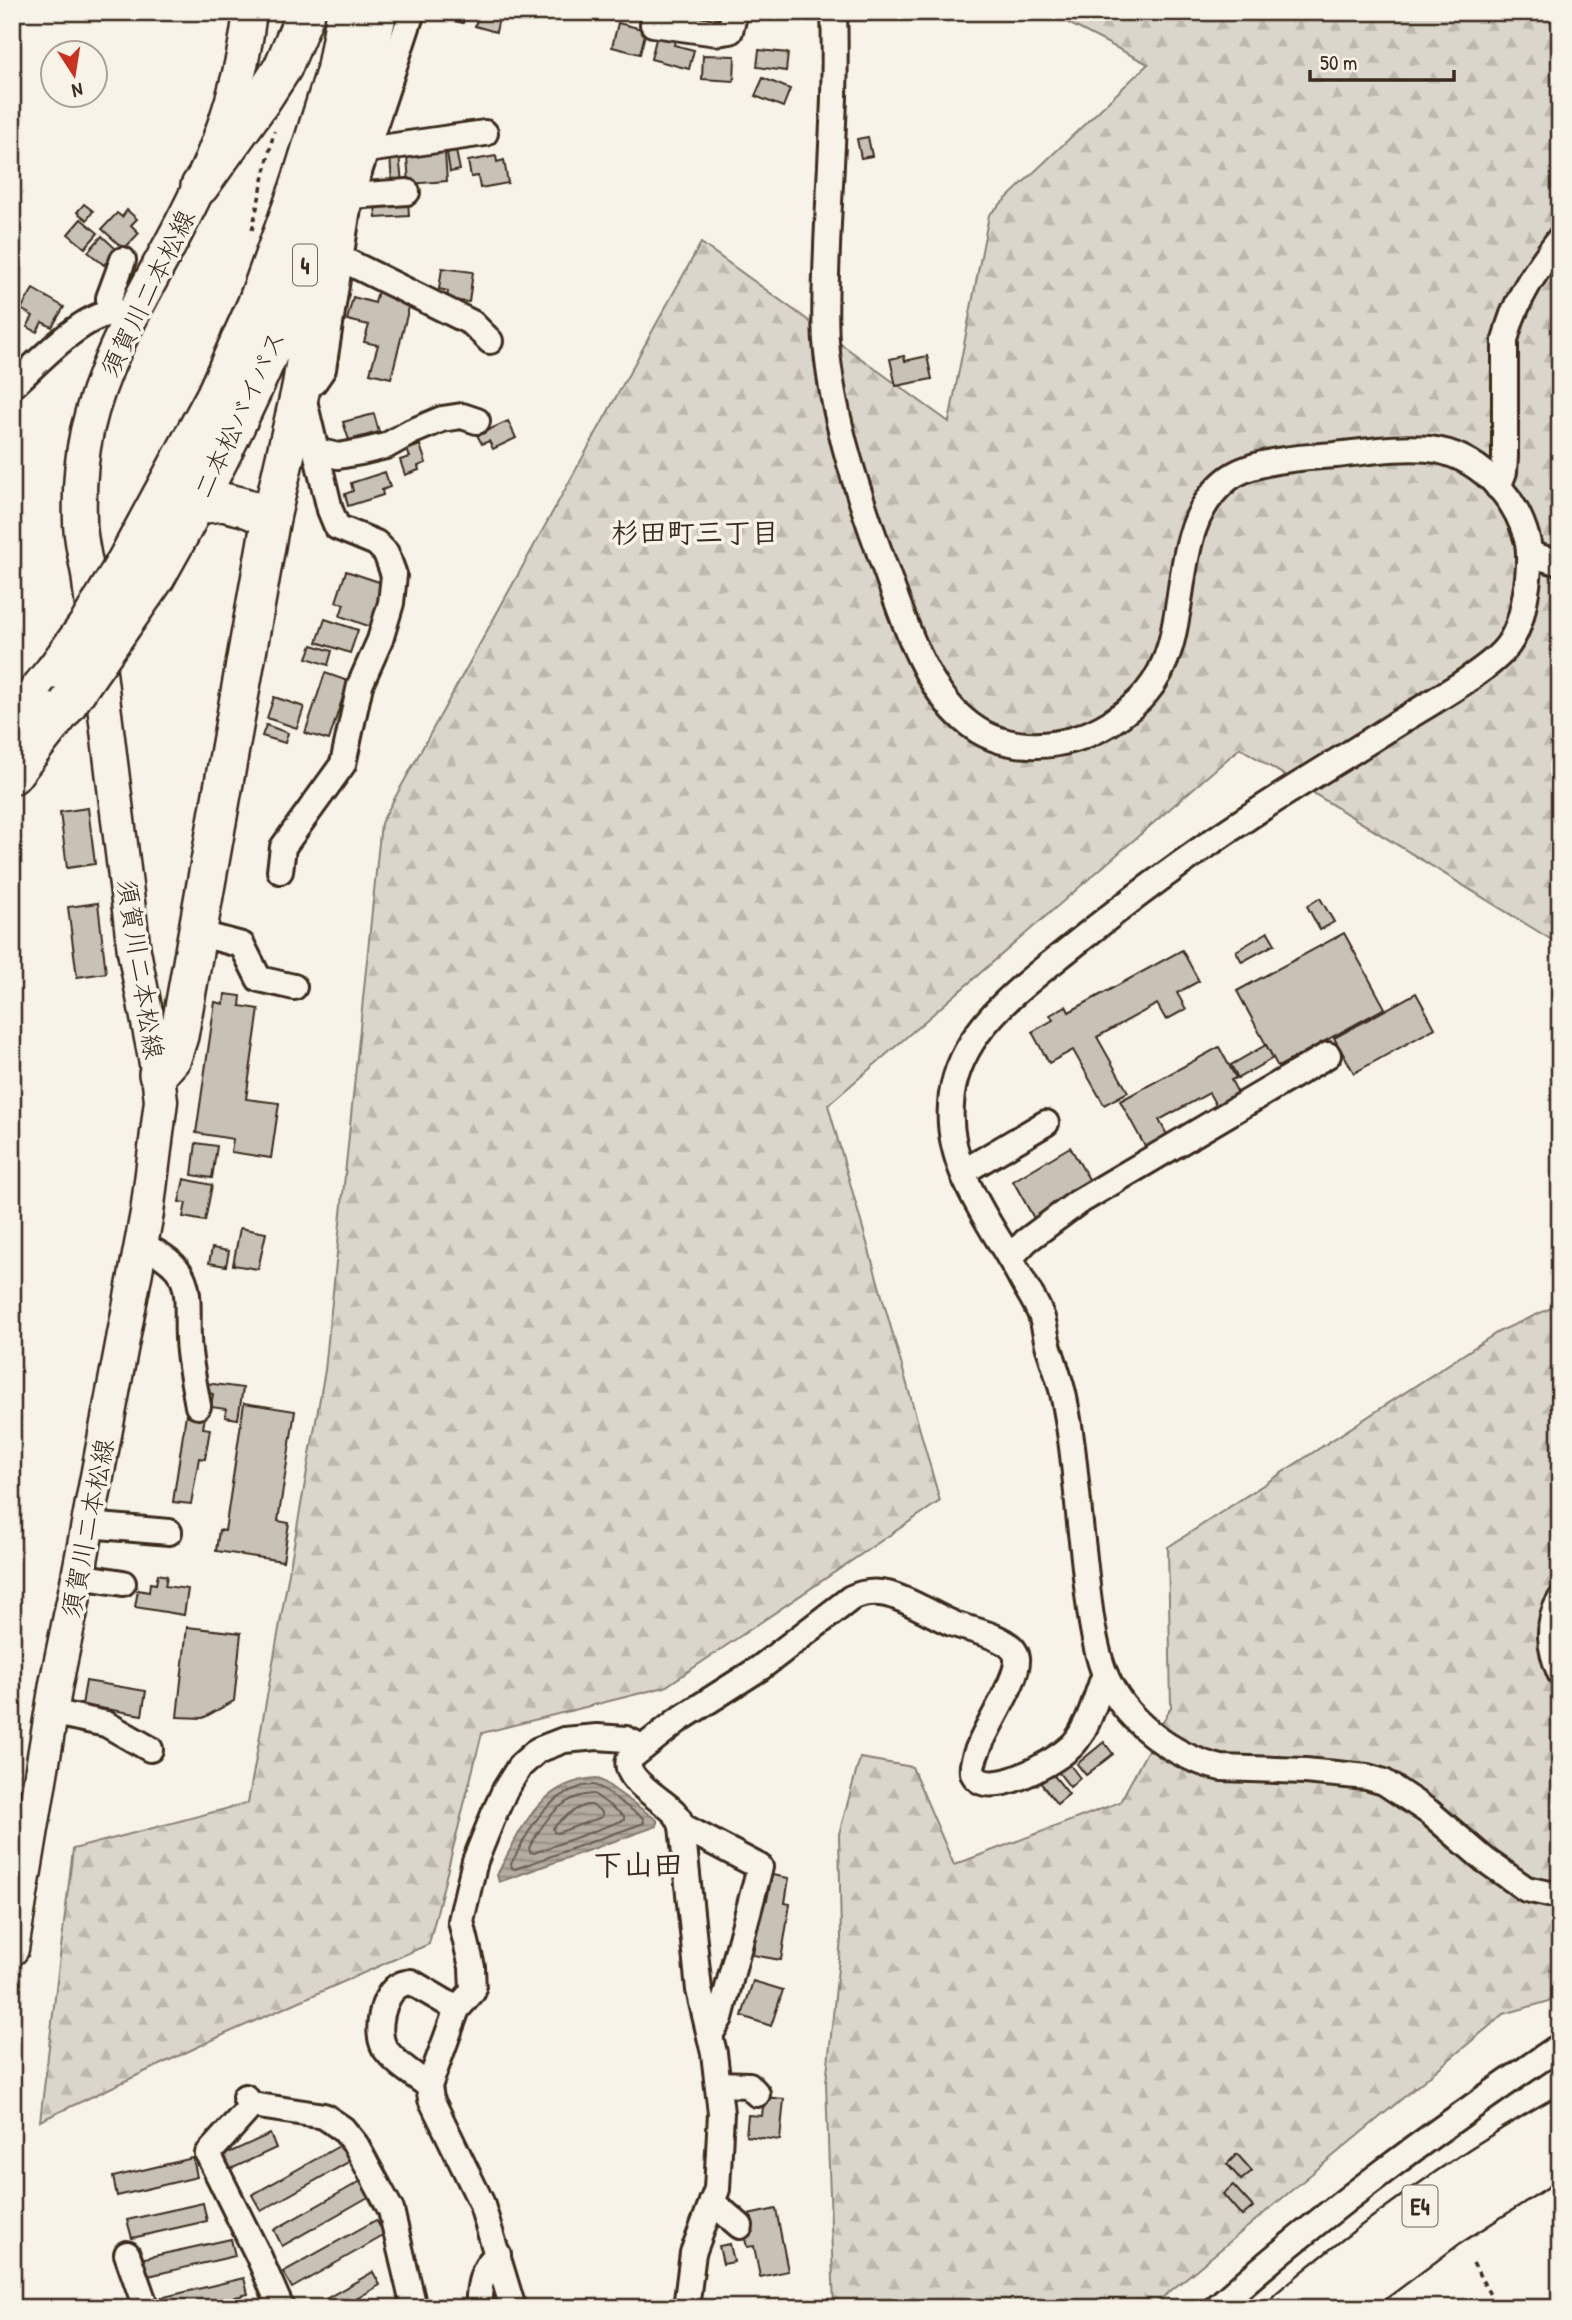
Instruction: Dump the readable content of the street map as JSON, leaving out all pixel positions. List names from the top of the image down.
{
  "streets": {
    "highway": ["4", "二本松バイパス", "E4"],
    "main road": ["須賀川二本松線"]
  },
  "districts": ["杉田町三丁目", "下山田"],
  "scale_bar": "50 m",
  "north": "bottom"
}
